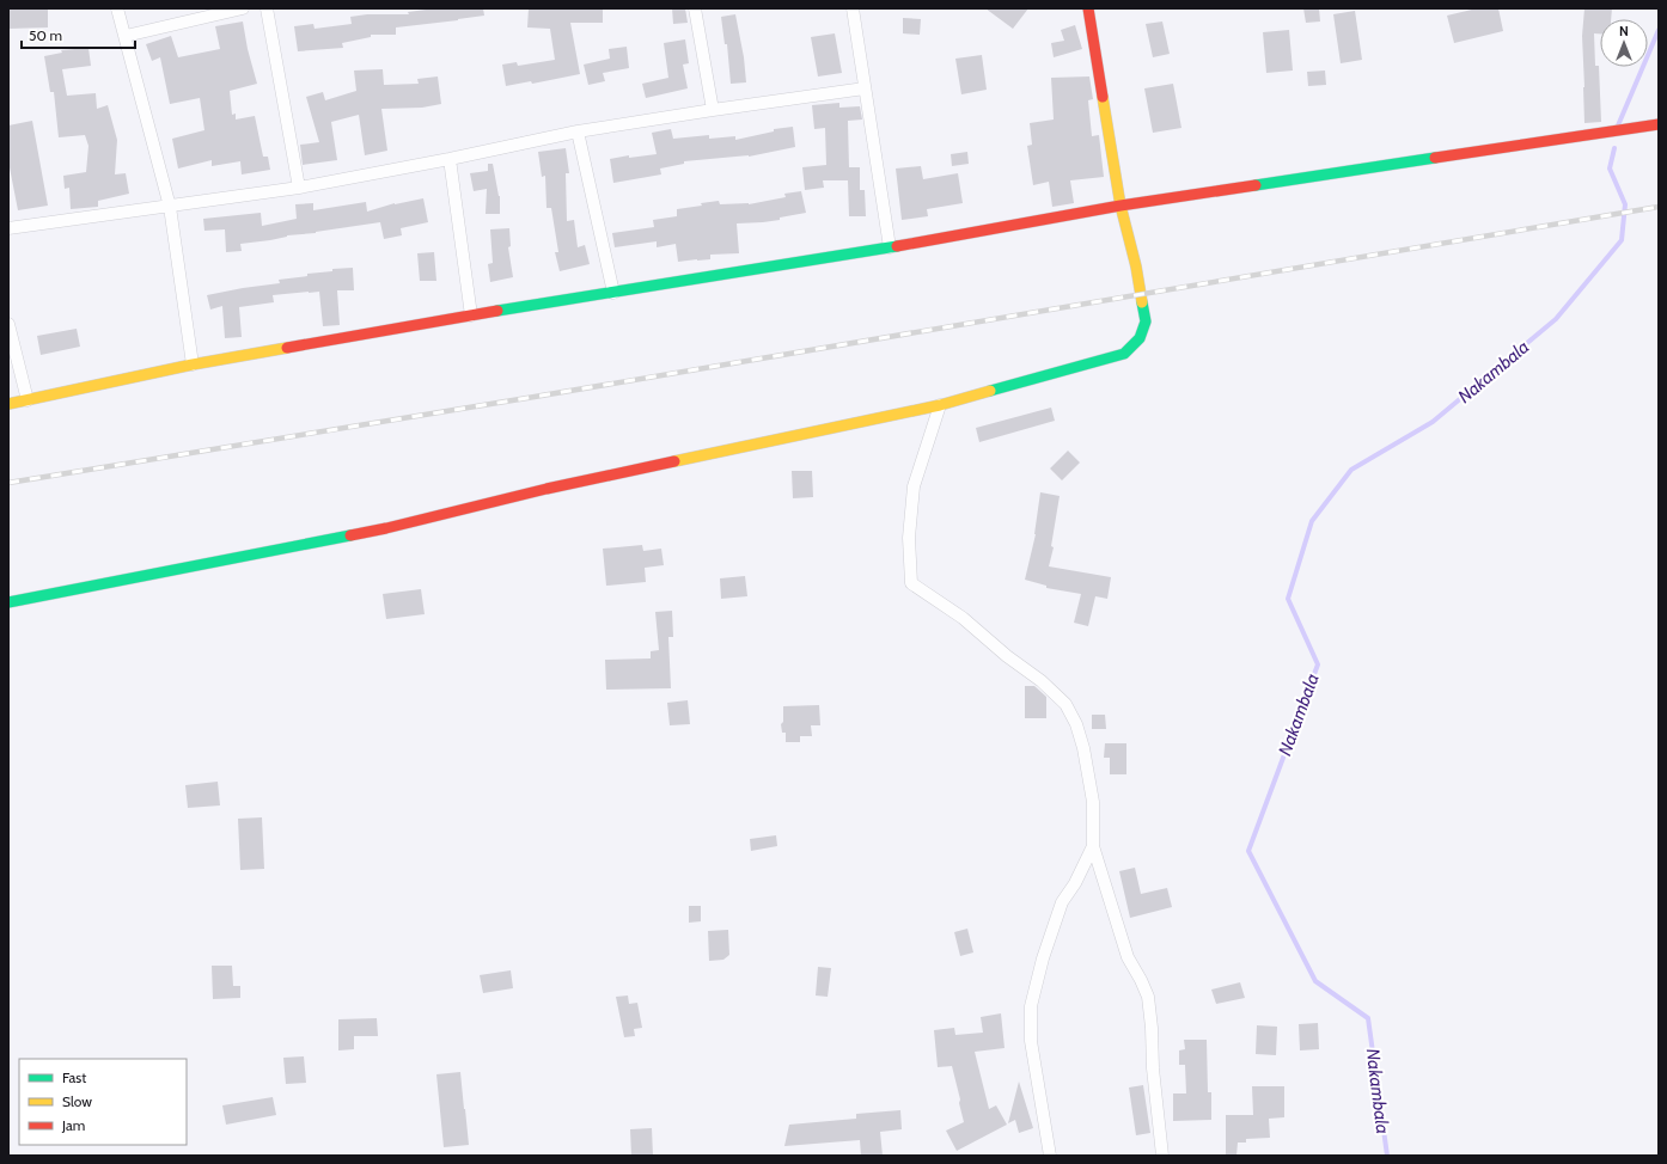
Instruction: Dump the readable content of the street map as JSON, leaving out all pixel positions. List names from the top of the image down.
{
  "water": ["Nakambala"],
  "legend": ["Fast", "Slow", "Jam"],
  "scale_bar": "50 m",
  "north": "top"
}
